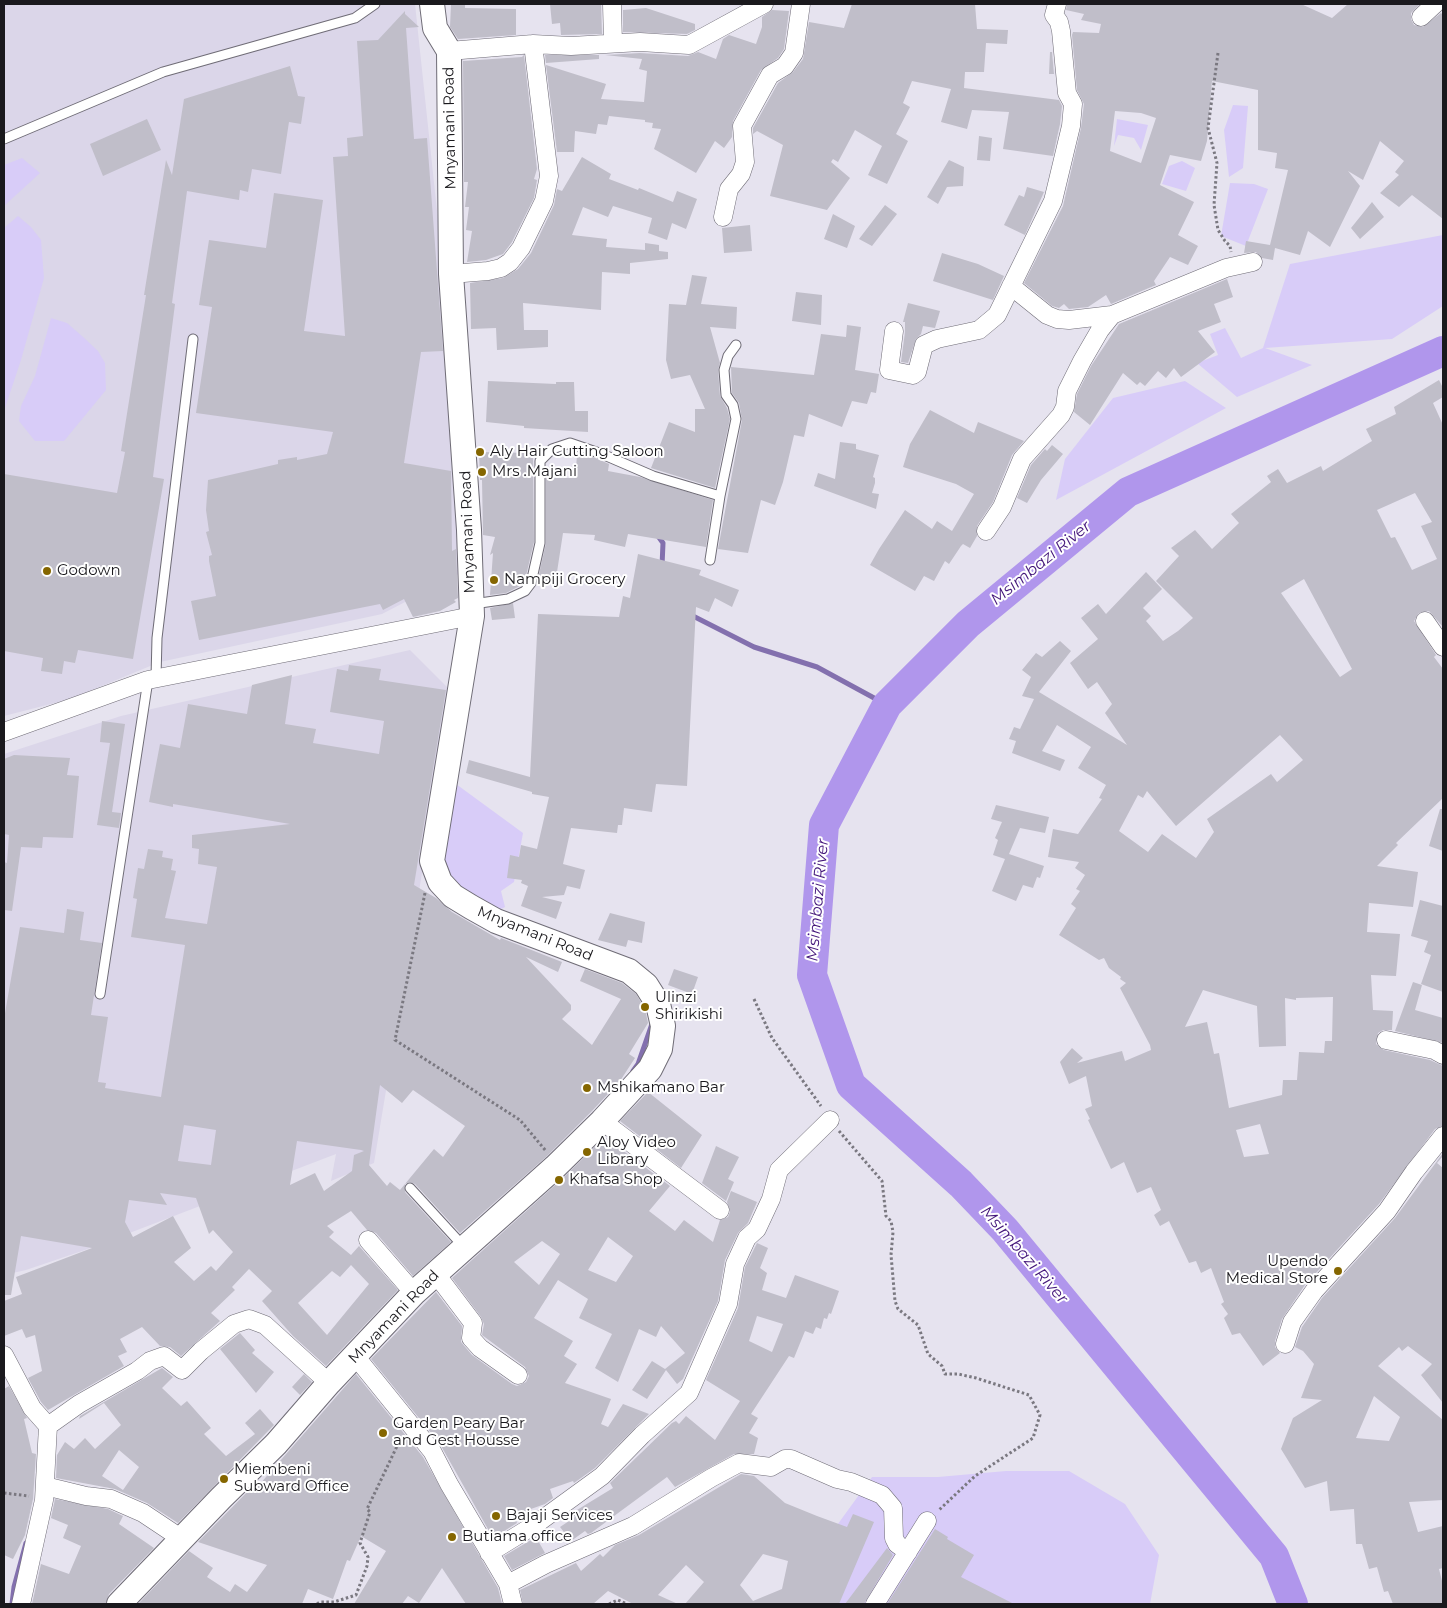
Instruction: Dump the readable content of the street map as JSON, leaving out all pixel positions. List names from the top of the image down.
{
  "streets": {
    "street": ["Mnyamani Road"]
  },
  "water": ["Msimbazi River"],
  "places": [
    "Aly Hair Cutting Saloon",
    "Mrs .Majani",
    "Godown",
    "Nampiji Grocery",
    "Ulinzi Shirikishi",
    "Mshikamano Bar",
    "Aloy Video Library",
    "Khafsa Shop",
    "Upendo Medical Store",
    "Garden Peary Bar and Gest Housse",
    "Miembeni Subward Office",
    "Bajaji Services",
    "Butiama office"
  ]
}
